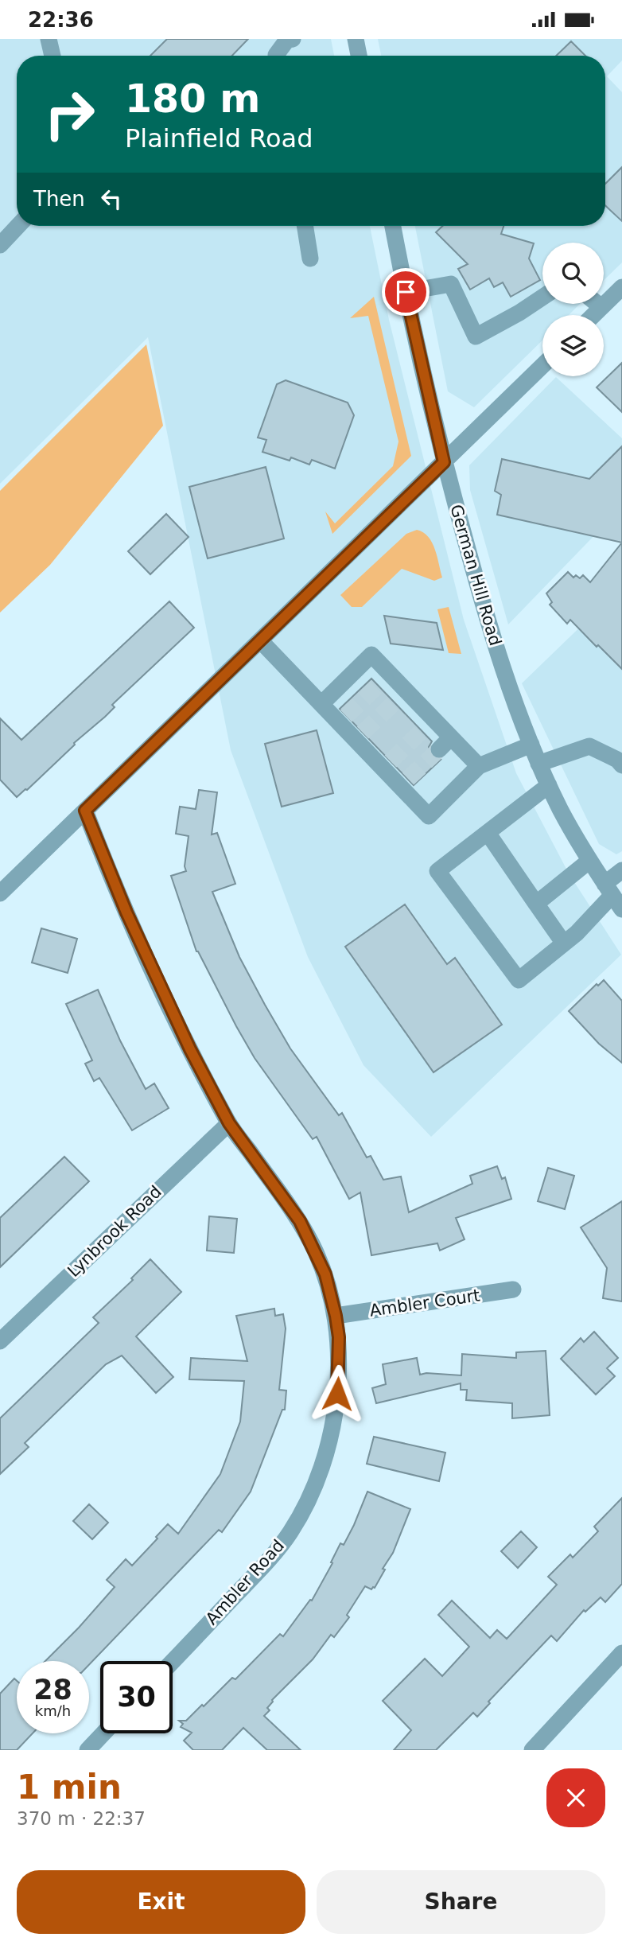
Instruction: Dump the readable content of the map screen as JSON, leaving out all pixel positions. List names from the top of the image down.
{
  "streets": {
    "street": [
      "German Hill Road",
      "Lynbrook Road",
      "Ambler Court",
      "Ambler Road"
    ]
  },
  "crossings": [
    ["Lynbrook Road", "Ambler Road"],
    ["Ambler Court", "Ambler Road"]
  ],
  "page": {
    "status": "22:36",
    "turn": ["180 m", "Plainfield Road"],
    "then": "Then",
    "speed": "28 km/h",
    "limit": "30",
    "heading": ["1 min", "370 m · 22:37"],
    "buttons": ["Exit", "Share"]
  }
}
